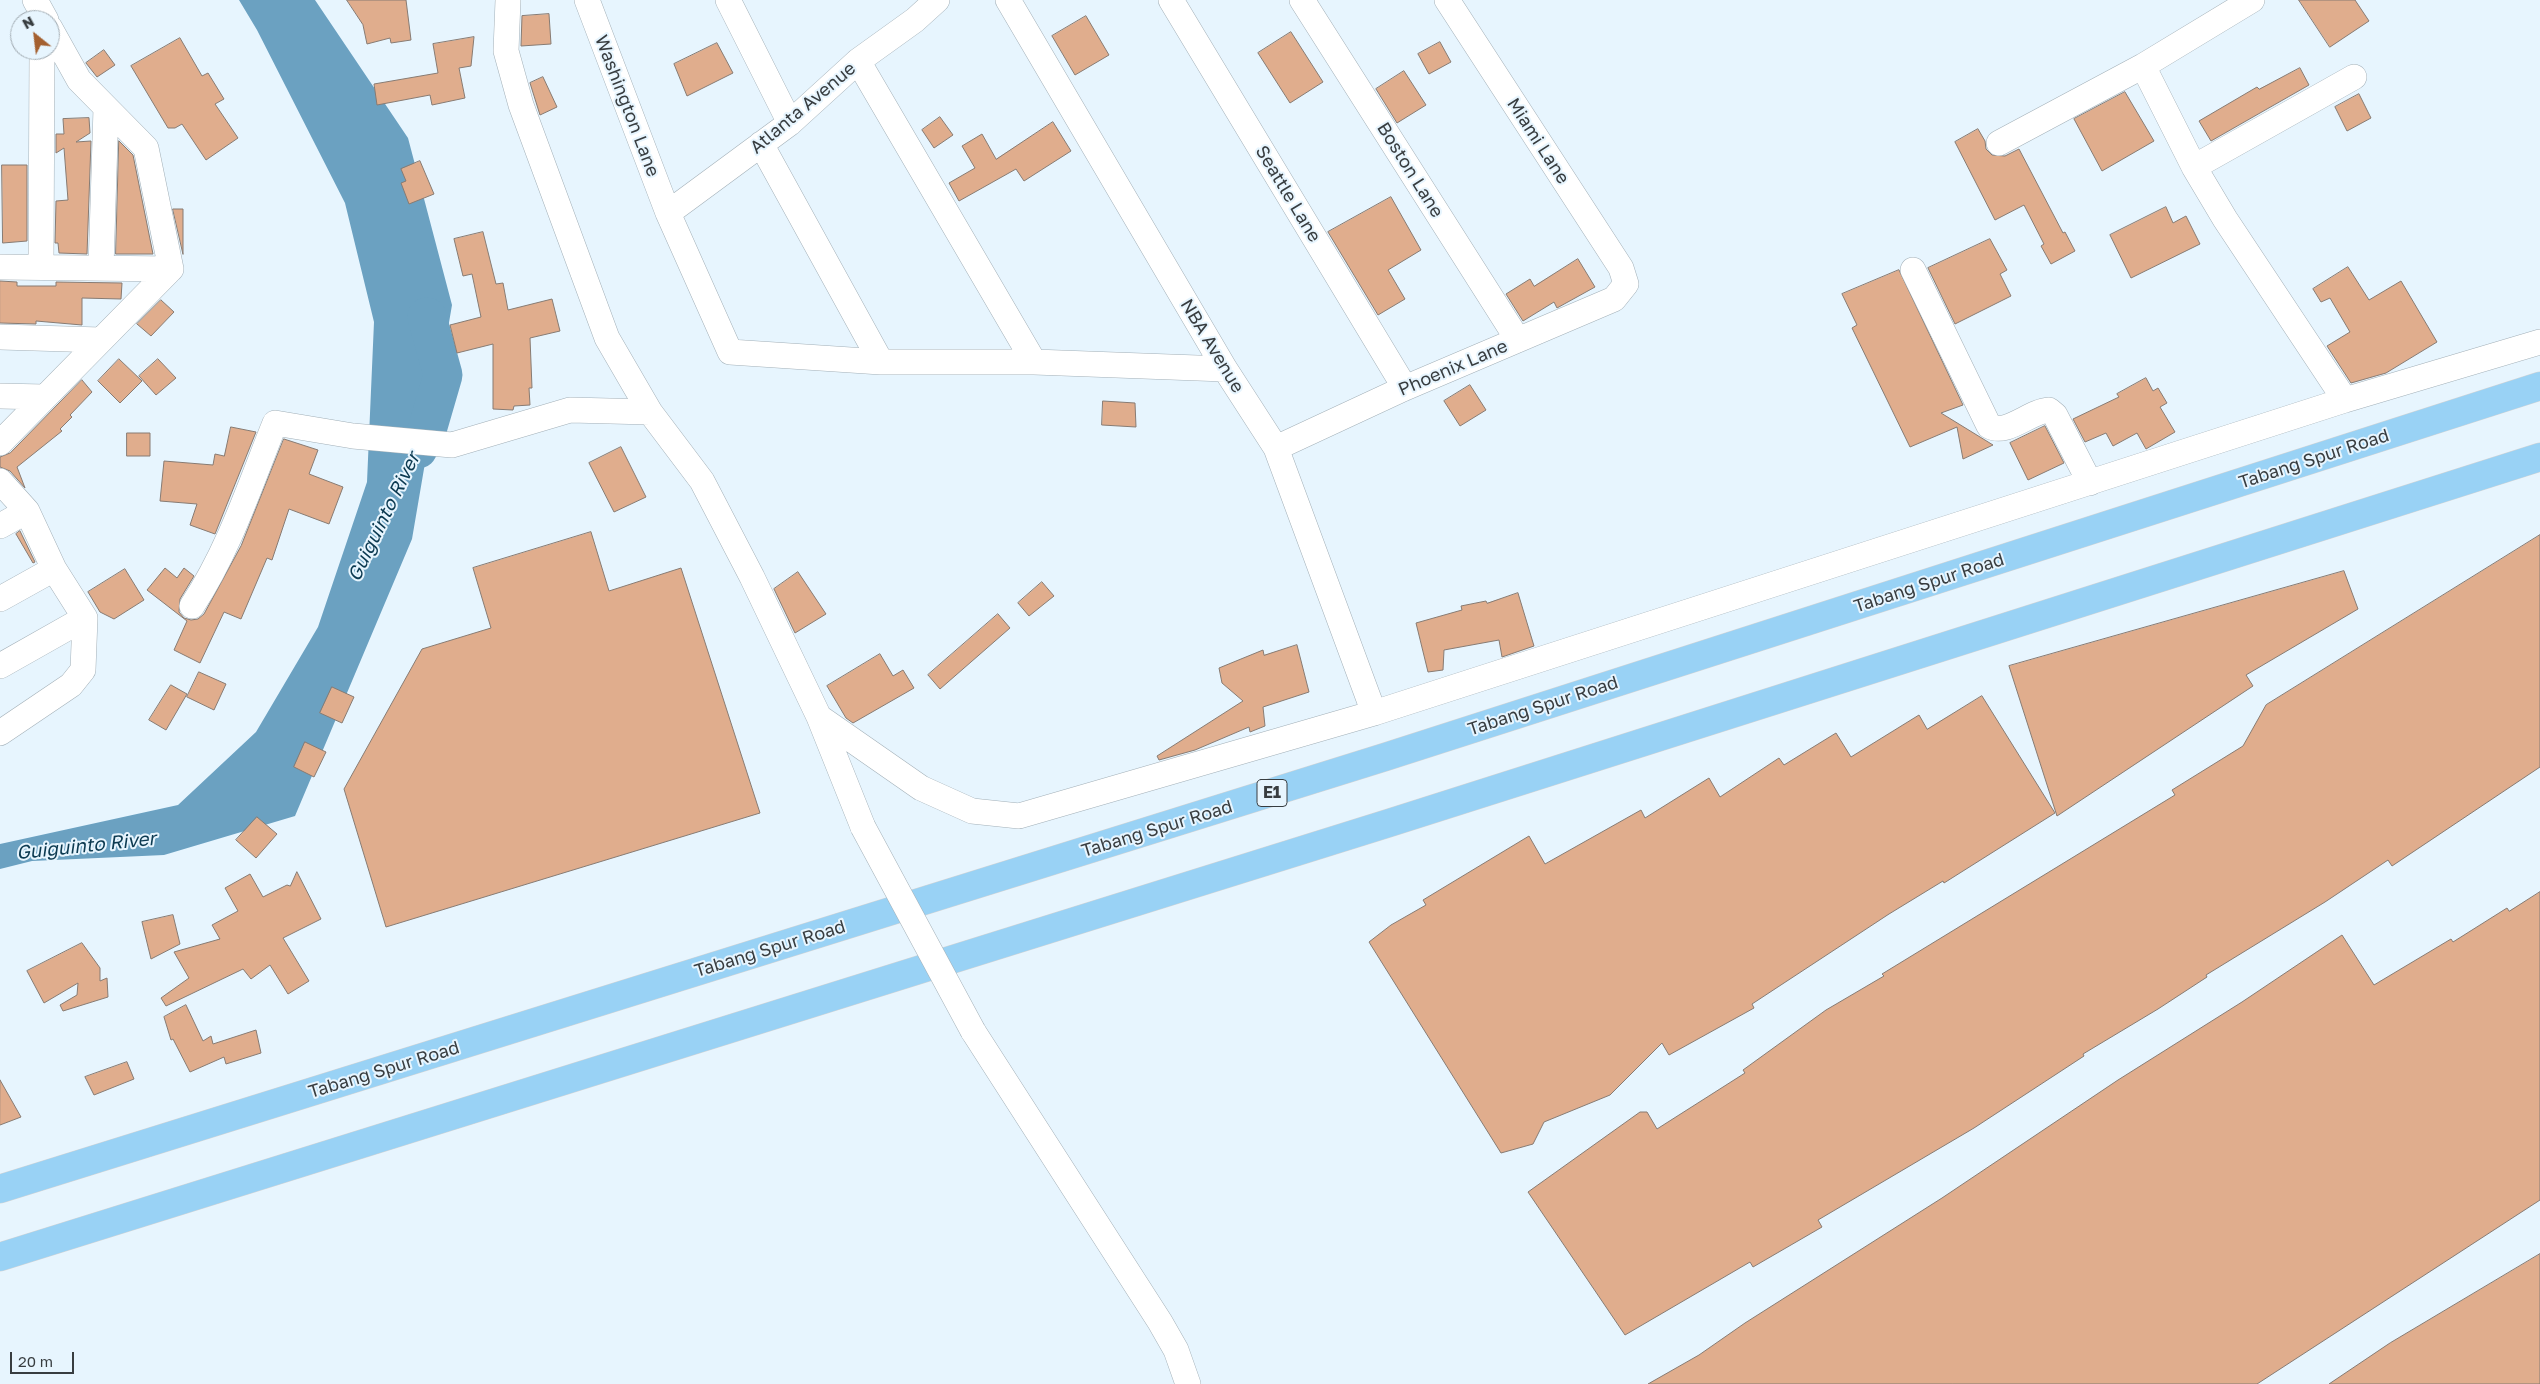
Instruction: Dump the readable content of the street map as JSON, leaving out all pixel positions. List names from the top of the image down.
{
  "streets": {
    "highway": ["Tabang Spur Road", "E1"],
    "street": [
      "Washington Lane",
      "Atlanta Avenue",
      "Miami Lane",
      "Boston Lane",
      "Seattle Lane",
      "NBA Avenue",
      "Phoenix Lane"
    ]
  },
  "crossings": [
    ["Washington Lane", "Atlanta Avenue"],
    ["Miami Lane", "Phoenix Lane"],
    ["Boston Lane", "Phoenix Lane"],
    ["Seattle Lane", "Phoenix Lane"],
    ["NBA Avenue", "Phoenix Lane"]
  ],
  "water": ["Guiguinto River"],
  "scale_bar": "20 m",
  "north": "top left"
}
